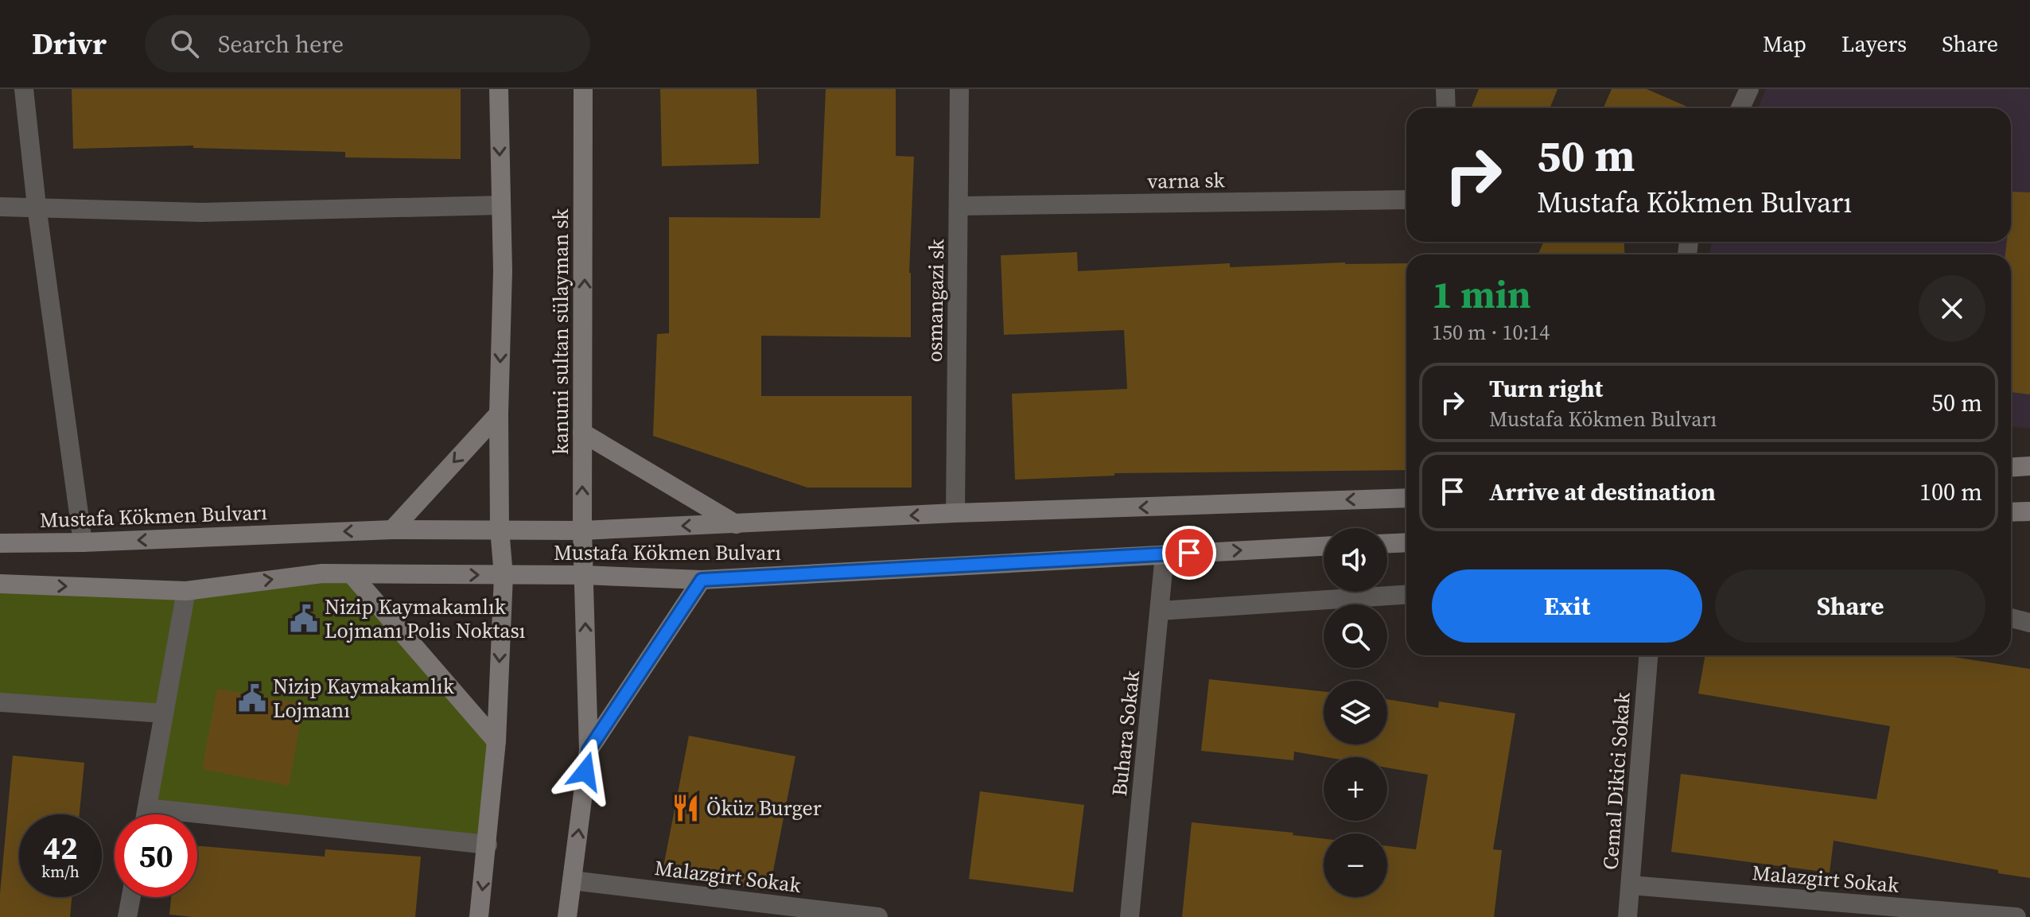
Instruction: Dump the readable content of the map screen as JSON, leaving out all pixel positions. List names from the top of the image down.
{
  "streets": {
    "main road": ["kanuni sultan sülayman sk", "Mustafa Kökmen Bulvarı"],
    "street": [
      "varna sk",
      "osmangazi sk",
      "Buhara Sokak",
      "Cemal Dikici Sokak",
      "Malazgirt Sokak"
    ]
  },
  "crossings": [
    ["varna sk", "osmangazi sk"],
    ["osmangazi sk", "Mustafa Kökmen Bulvarı"],
    ["kanuni sultan sülayman sk", "Mustafa Kökmen Bulvarı"],
    ["kanuni sultan sülayman sk", "Malazgirt Sokak"],
    ["Mustafa Kökmen Bulvarı", "Buhara Sokak"],
    ["Cemal Dikici Sokak", "Malazgirt Sokak"]
  ],
  "places": {
    "public building": ["Nizip Kaymakamlık Lojmanı Polis Noktası", "Nizip Kaymakamlık Lojmanı"],
    "restaurant": ["Öküz Burger"]
  },
  "page": {
    "header": "Drivr",
    "search": "Search here",
    "nav": ["Map", "Layers", "Share"],
    "turn": ["50 m", "Mustafa Kökmen Bulvarı"],
    "heading": ["1 min", "150 m · 10:14"],
    "list": [
      {
        "name": "Turn right",
        "note": "Mustafa Kökmen Bulvarı",
        "value": "50 m"
      },
      {
        "name": "Arrive at destination",
        "value": "100 m"
      }
    ],
    "map_buttons": ["+", "−"],
    "buttons": ["Exit", "Share"],
    "speed": "42 km/h",
    "limit": "50"
  }
}
